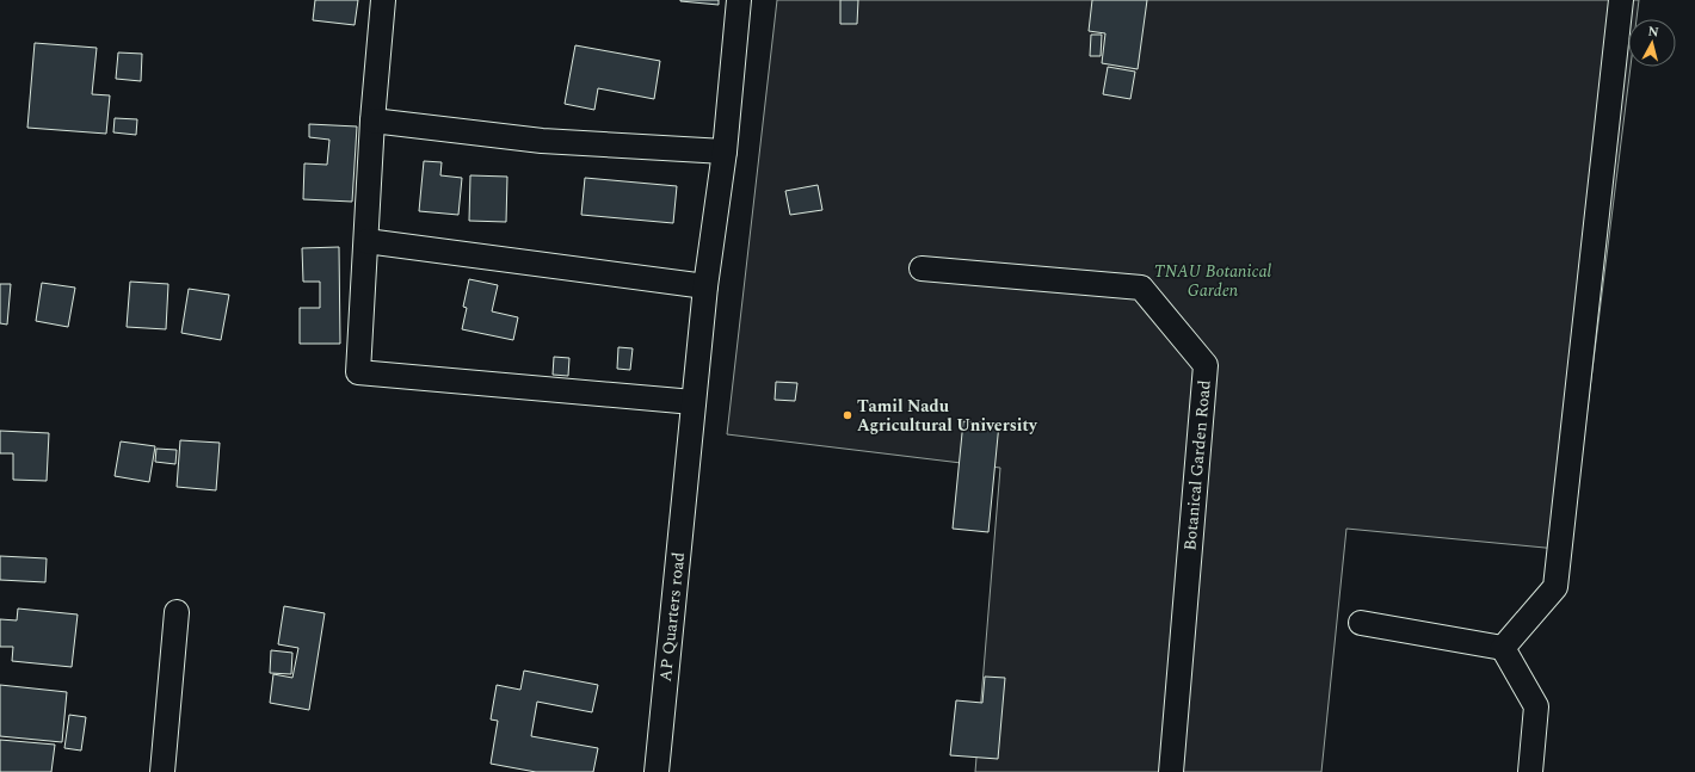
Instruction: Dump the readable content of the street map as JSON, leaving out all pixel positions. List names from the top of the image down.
{
  "streets": {
    "street": ["Botanical Garden Road", "AP Quarters road"]
  },
  "parks": ["TNAU Botanical Garden"],
  "places": ["Tamil Nadu Agricultural University"],
  "north": "top"
}
